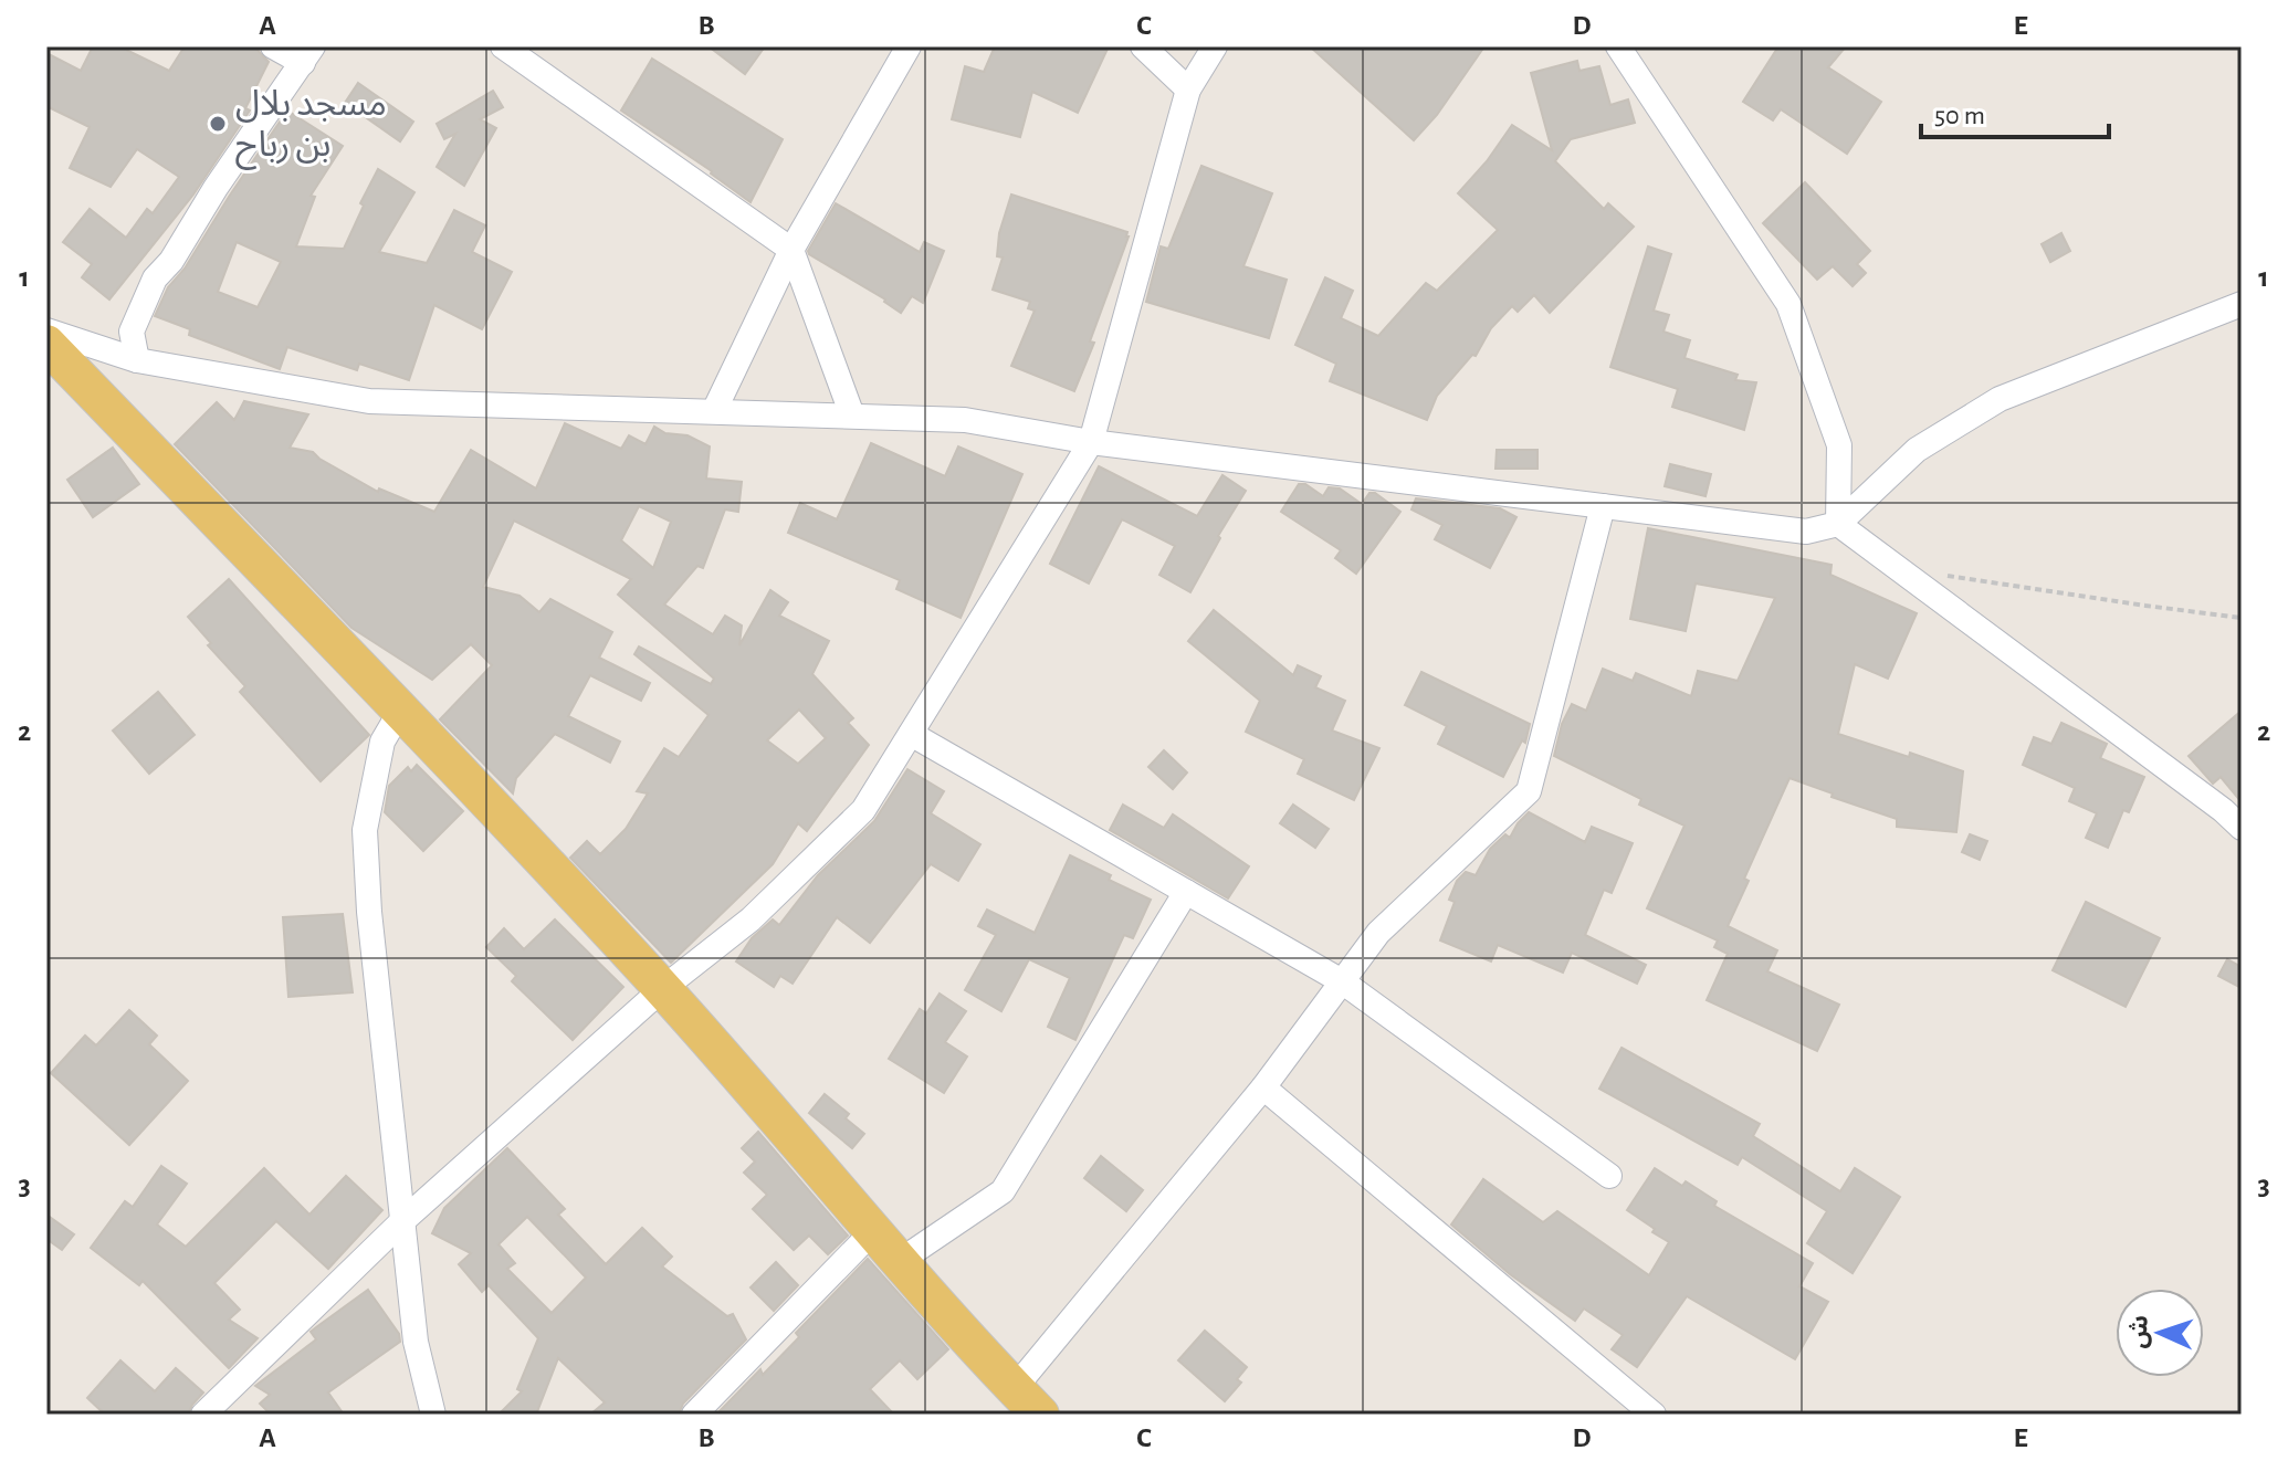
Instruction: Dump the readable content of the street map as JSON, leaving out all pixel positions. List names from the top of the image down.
{
  "places": ["مسجد بلال بن رباح"],
  "scale_bar": "50 m",
  "north": "left",
  "grid": {
    "columns": [
      "A",
      "B",
      "C",
      "D",
      "E"
    ],
    "rows": ["1", "2", "3"]
  }
}
